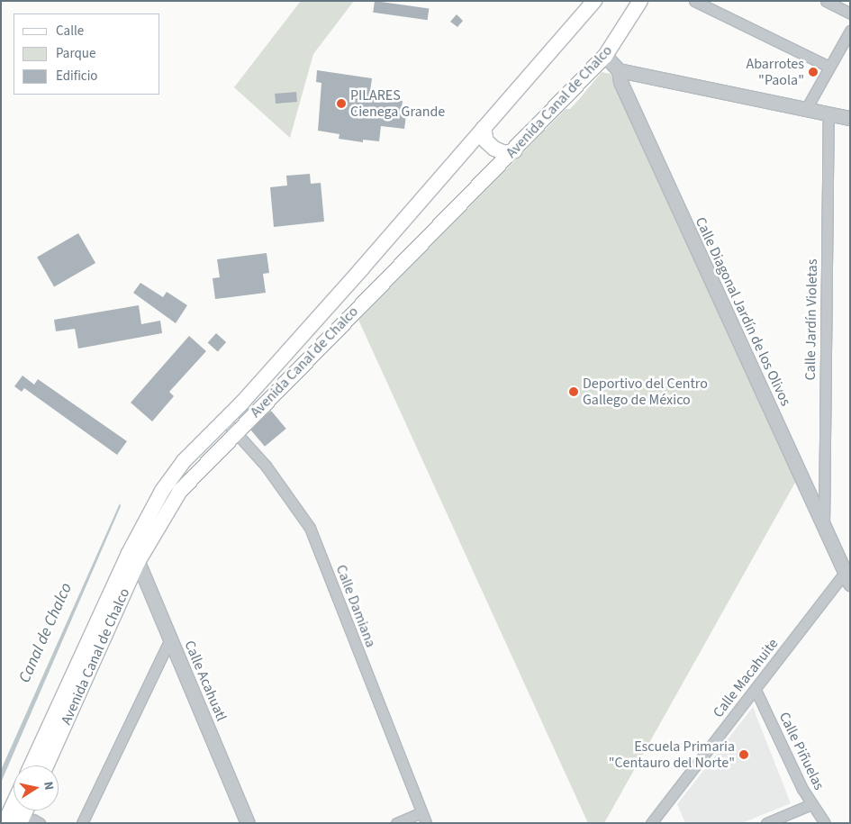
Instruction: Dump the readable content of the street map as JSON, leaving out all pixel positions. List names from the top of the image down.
{
  "streets": {
    "main road": ["Avenida Canal de Chalco"],
    "street": [
      "Calle Diagonal Jardín de los Olivos",
      "Calle Jardín Violetas",
      "Calle Damiana",
      "Calle Macahuite",
      "Calle Acahuatl",
      "Calle Piñuelas"
    ]
  },
  "crossings": [
    ["Avenida Canal de Chalco", "Calle Diagonal Jardín de los Olivos"],
    ["Avenida Canal de Chalco", "Calle Damiana"],
    ["Avenida Canal de Chalco", "Calle Acahuatl"],
    ["Calle Diagonal Jardín de los Olivos", "Calle Jardín Violetas"],
    ["Calle Diagonal Jardín de los Olivos", "Calle Macahuite"],
    ["Calle Macahuite", "Calle Piñuelas"]
  ],
  "water": ["Canal de Chalco"],
  "places": [
    "Abarrotes \"Paola\"",
    "PILARES Cienega Grande",
    "Deportivo del Centro Gallego de México",
    "Escuela Primaria \"Centauro del Norte\""
  ],
  "legend": ["Calle", "Parque", "Edificio"],
  "north": "right"
}
